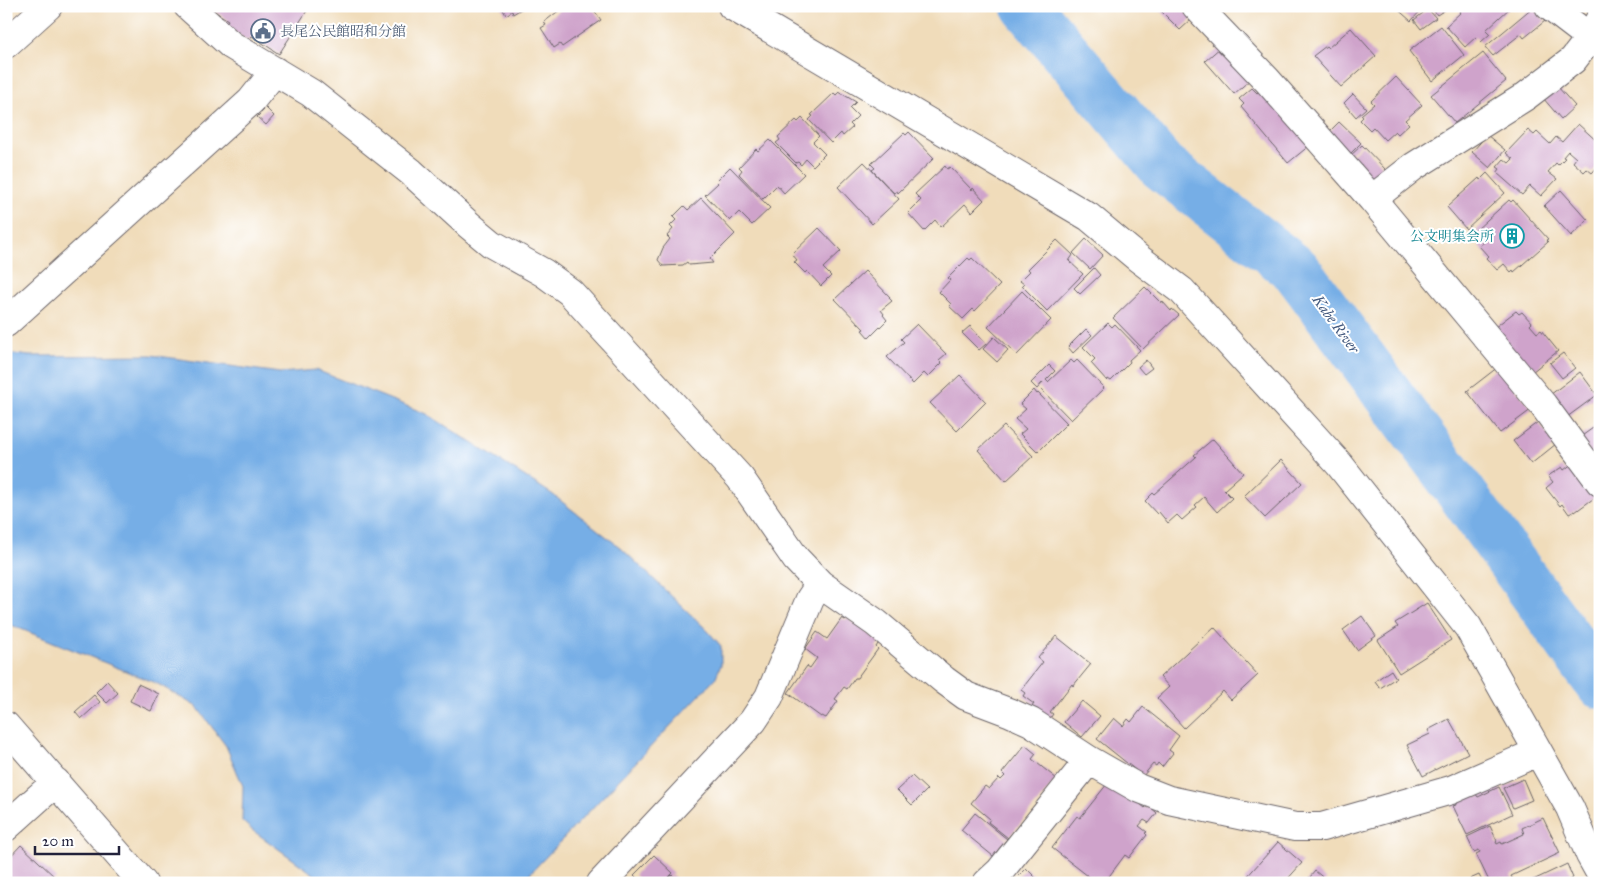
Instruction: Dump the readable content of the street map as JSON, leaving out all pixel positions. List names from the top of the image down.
{
  "water": ["Kabe River"],
  "places": {
    "public building": ["長尾公民館昭和分館"],
    "building": ["公文明集会所"]
  },
  "scale_bar": "20 m"
}
